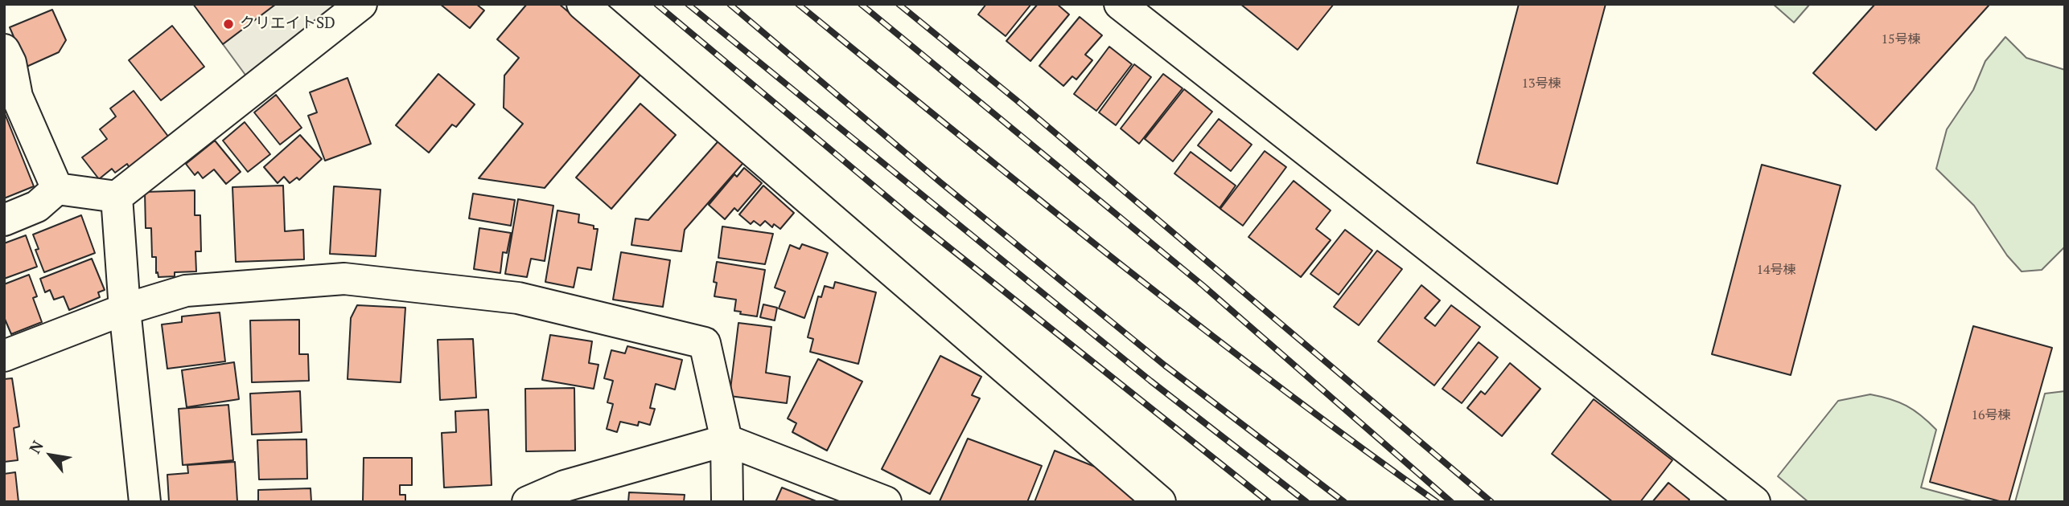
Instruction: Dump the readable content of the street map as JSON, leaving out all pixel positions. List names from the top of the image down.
{
  "places": ["クリエイトSD"],
  "house_numbers": [
    "15号棟",
    "13号棟",
    "14号棟",
    "16号棟"
  ],
  "north": "top left"
}
